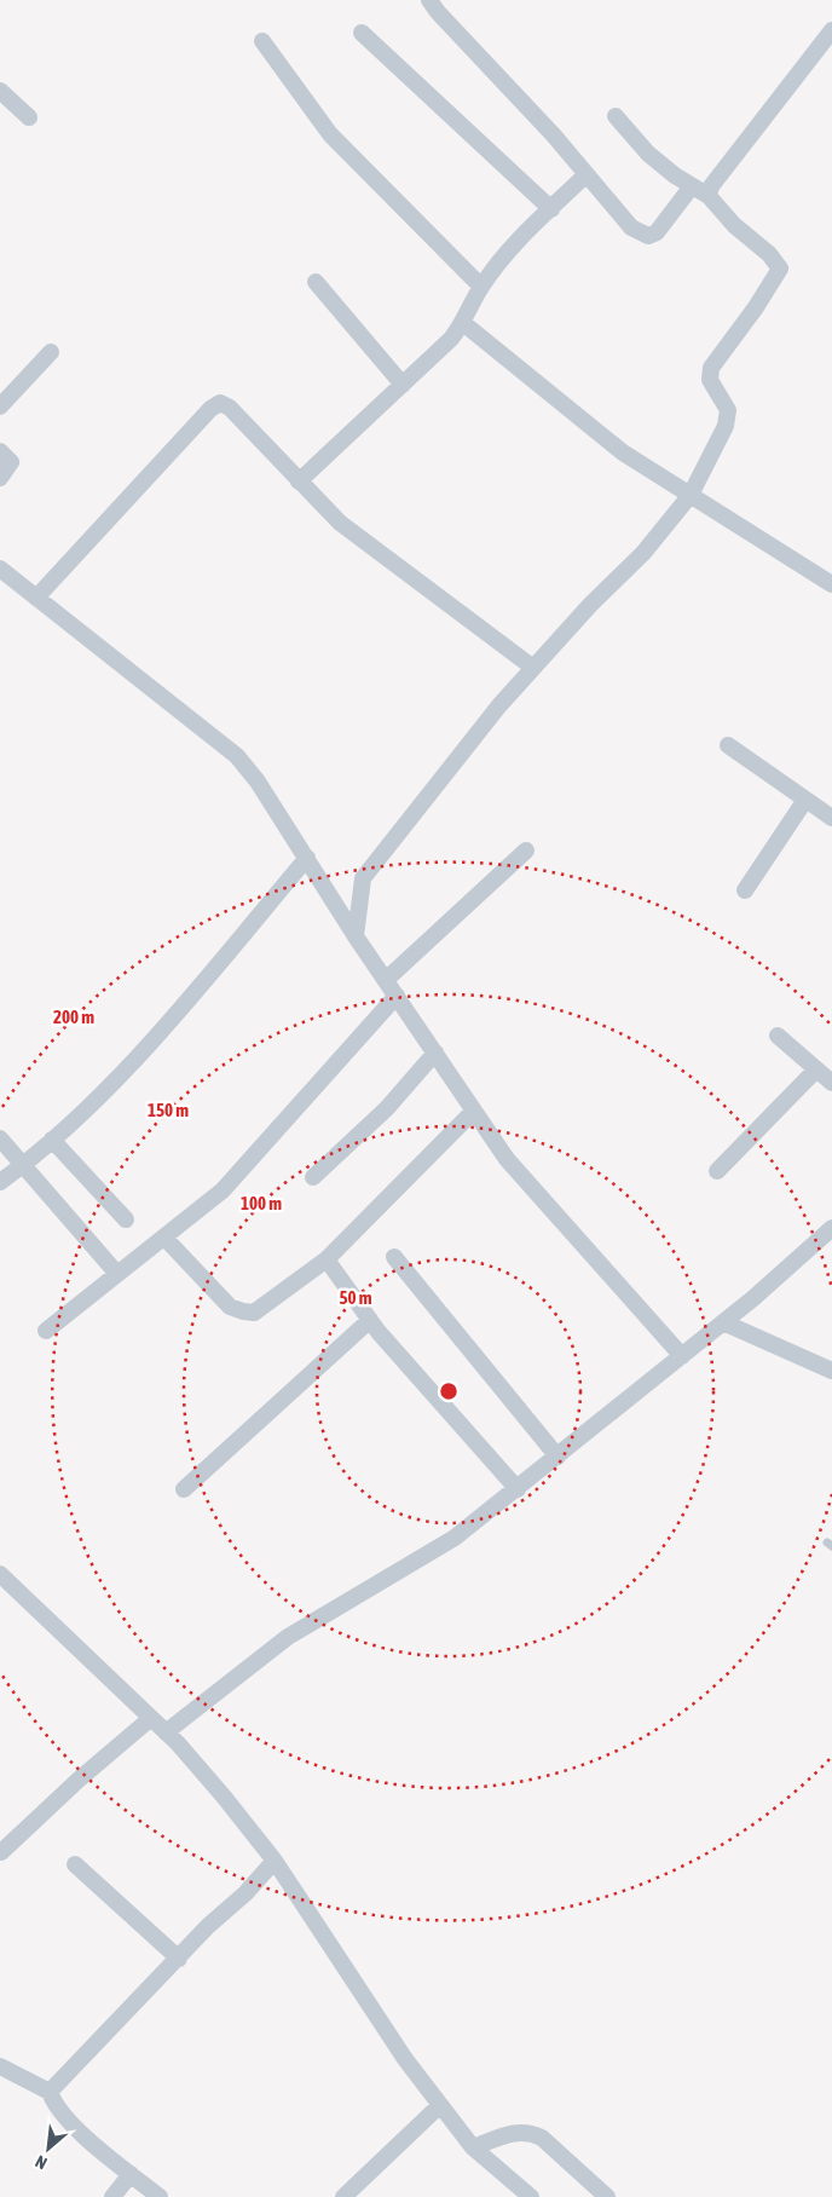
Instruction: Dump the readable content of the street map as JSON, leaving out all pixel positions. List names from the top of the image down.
{
  "north": "bottom left",
  "rings": [
    "200 m",
    "150 m",
    "100 m",
    "50 m"
  ]
}
